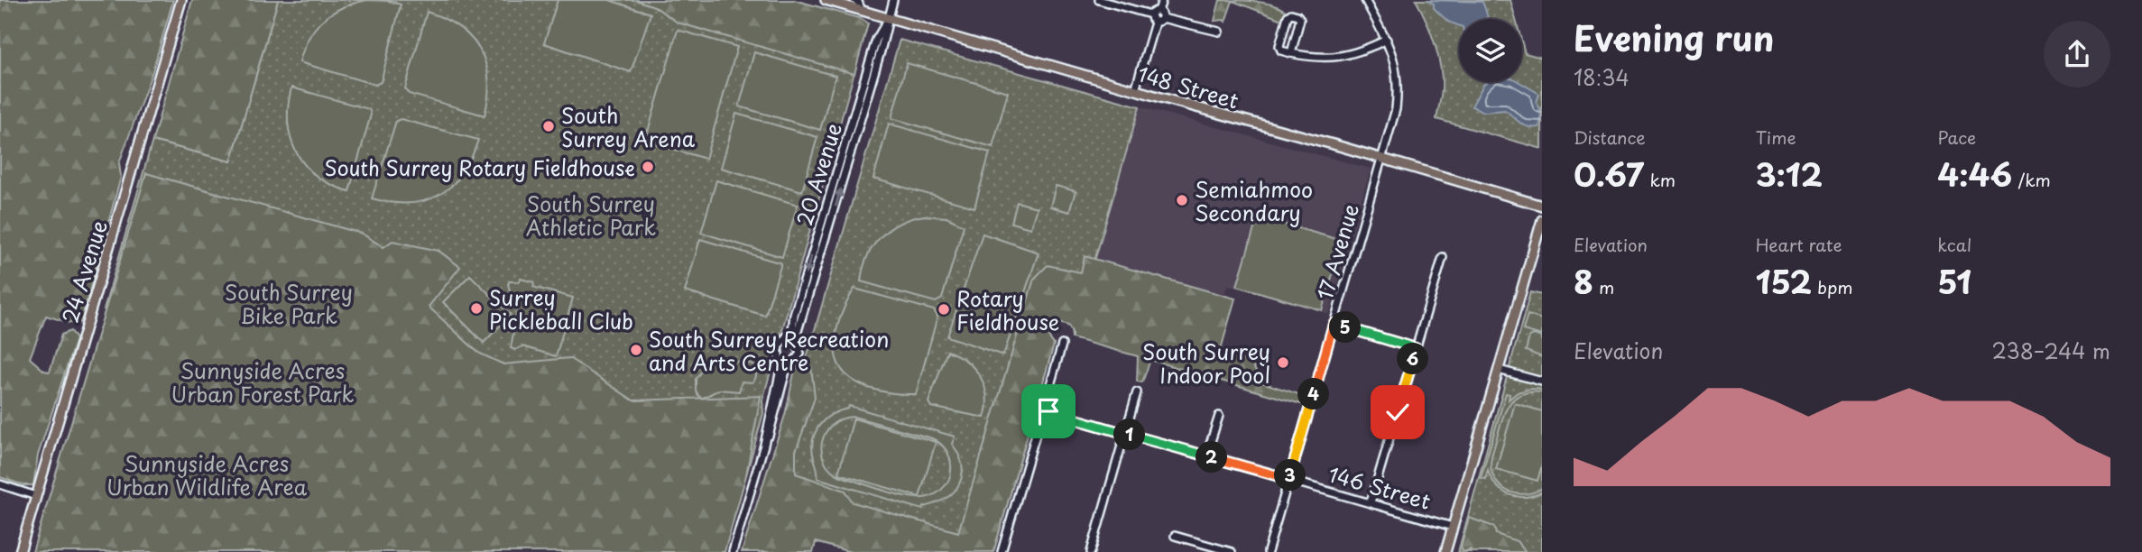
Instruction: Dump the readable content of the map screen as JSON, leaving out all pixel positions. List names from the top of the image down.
{
  "streets": {
    "main road": ["148 Street", "24 Avenue"],
    "street": ["20 Avenue", "17 Avenue", "146 Street"]
  },
  "crossings": [
    ["148 Street", "20 Avenue"],
    ["148 Street", "17 Avenue"],
    ["17 Avenue", "146 Street"]
  ],
  "parks": [
    "South Surrey Athletic Park",
    "South Surrey Bike Park",
    "Sunnyside Acres Urban Forest Park",
    "Sunnyside Acres Urban Wildlife Area"
  ],
  "places": [
    "South Surrey Arena",
    "South Surrey Rotary Fieldhouse",
    "Semiahmoo Secondary",
    "Surrey Pickleball Club",
    "Rotary Fieldhouse",
    "South Surrey Recreation and Arts Centre",
    "South Surrey Indoor Pool"
  ],
  "page": {
    "heading": ["Evening run", "18:34"],
    "stats": [
      ["Distance", "0.67 km"],
      ["Time", "3:12"],
      ["Pace", "4:46 /km"],
      ["Elevation", "8 m"],
      ["Heart rate", "152 bpm"],
      ["kcal", "51"]
    ],
    "pins": [
      "5",
      "6",
      "4",
      "1",
      "2",
      "3"
    ],
    "chart": ["Elevation", "238–244 m"]
  }
}
